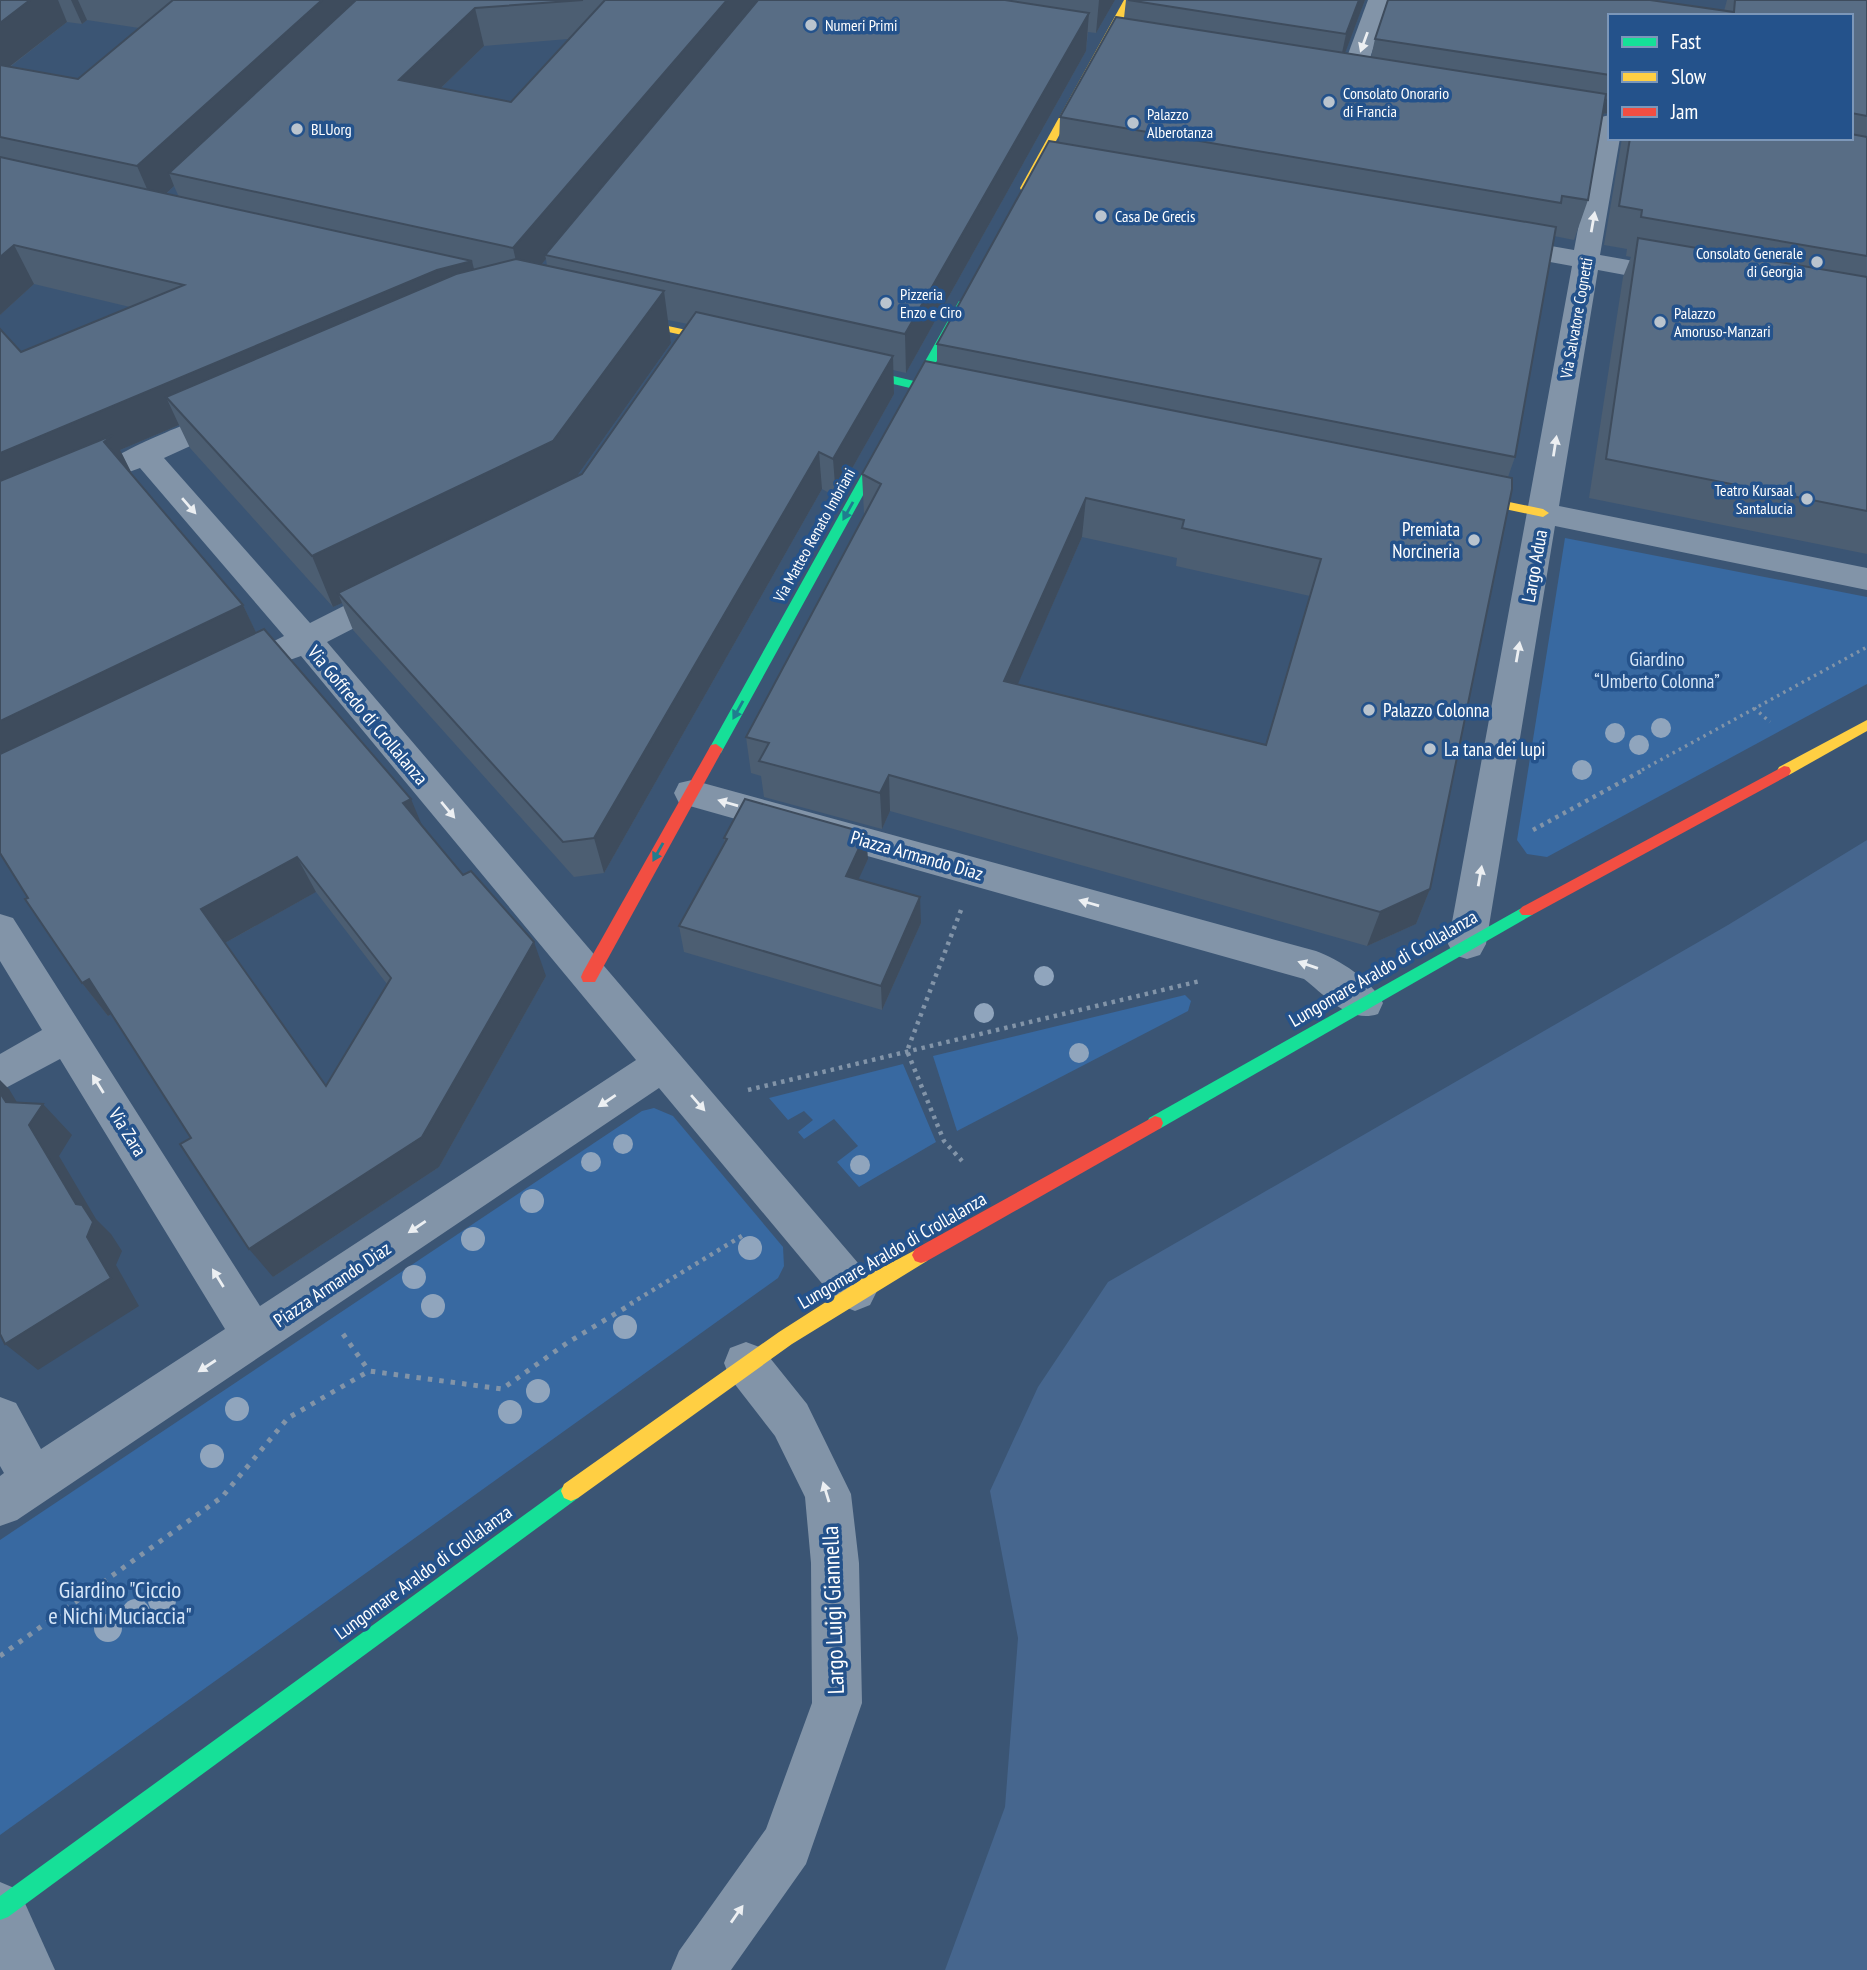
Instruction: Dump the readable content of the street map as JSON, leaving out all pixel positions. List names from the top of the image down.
{
  "streets": {
    "street": [
      "Via Salvatore Cognetti",
      "Via Matteo Renato Imbriani",
      "Largo Adua",
      "Via Goffredo di Crollalanza",
      "Piazza Armando Diaz",
      "Lungomare Araldo di Crollalanza",
      "Via Zara",
      "Largo Luigi Giannella"
    ]
  },
  "crossings": [
    ["Via Salvatore Cognetti", "Largo Adua"],
    ["Via Matteo Renato Imbriani", "Piazza Armando Diaz"],
    ["Largo Adua", "Lungomare Araldo di Crollalanza"],
    ["Piazza Armando Diaz", "Lungomare Araldo di Crollalanza"],
    ["Piazza Armando Diaz", "Via Zara"],
    ["Lungomare Araldo di Crollalanza", "Largo Luigi Giannella"]
  ],
  "one_way": [
    "Via Salvatore Cognetti",
    "Via Matteo Renato Imbriani",
    "Largo Adua",
    "Via Goffredo di Crollalanza",
    "Piazza Armando Diaz",
    "Via Zara",
    "Largo Luigi Giannella"
  ],
  "parks": ["Giardino “Umberto Colonna”", "Giardino \"Ciccio e Nichi Muciaccia\""],
  "places": [
    "Numeri Primi",
    "Consolato Onorario di Francia",
    "Palazzo Alberotanza",
    "BLUorg",
    "Casa De Grecis",
    "Consolato Generale di Georgia",
    "Pizzeria Enzo e Ciro",
    "Palazzo Amoruso-Manzari",
    "Teatro Kursaal Santalucia",
    "Premiata Norcineria",
    "Palazzo Colonna",
    "La tana dei lupi"
  ],
  "legend": ["Fast", "Slow", "Jam"]
}
